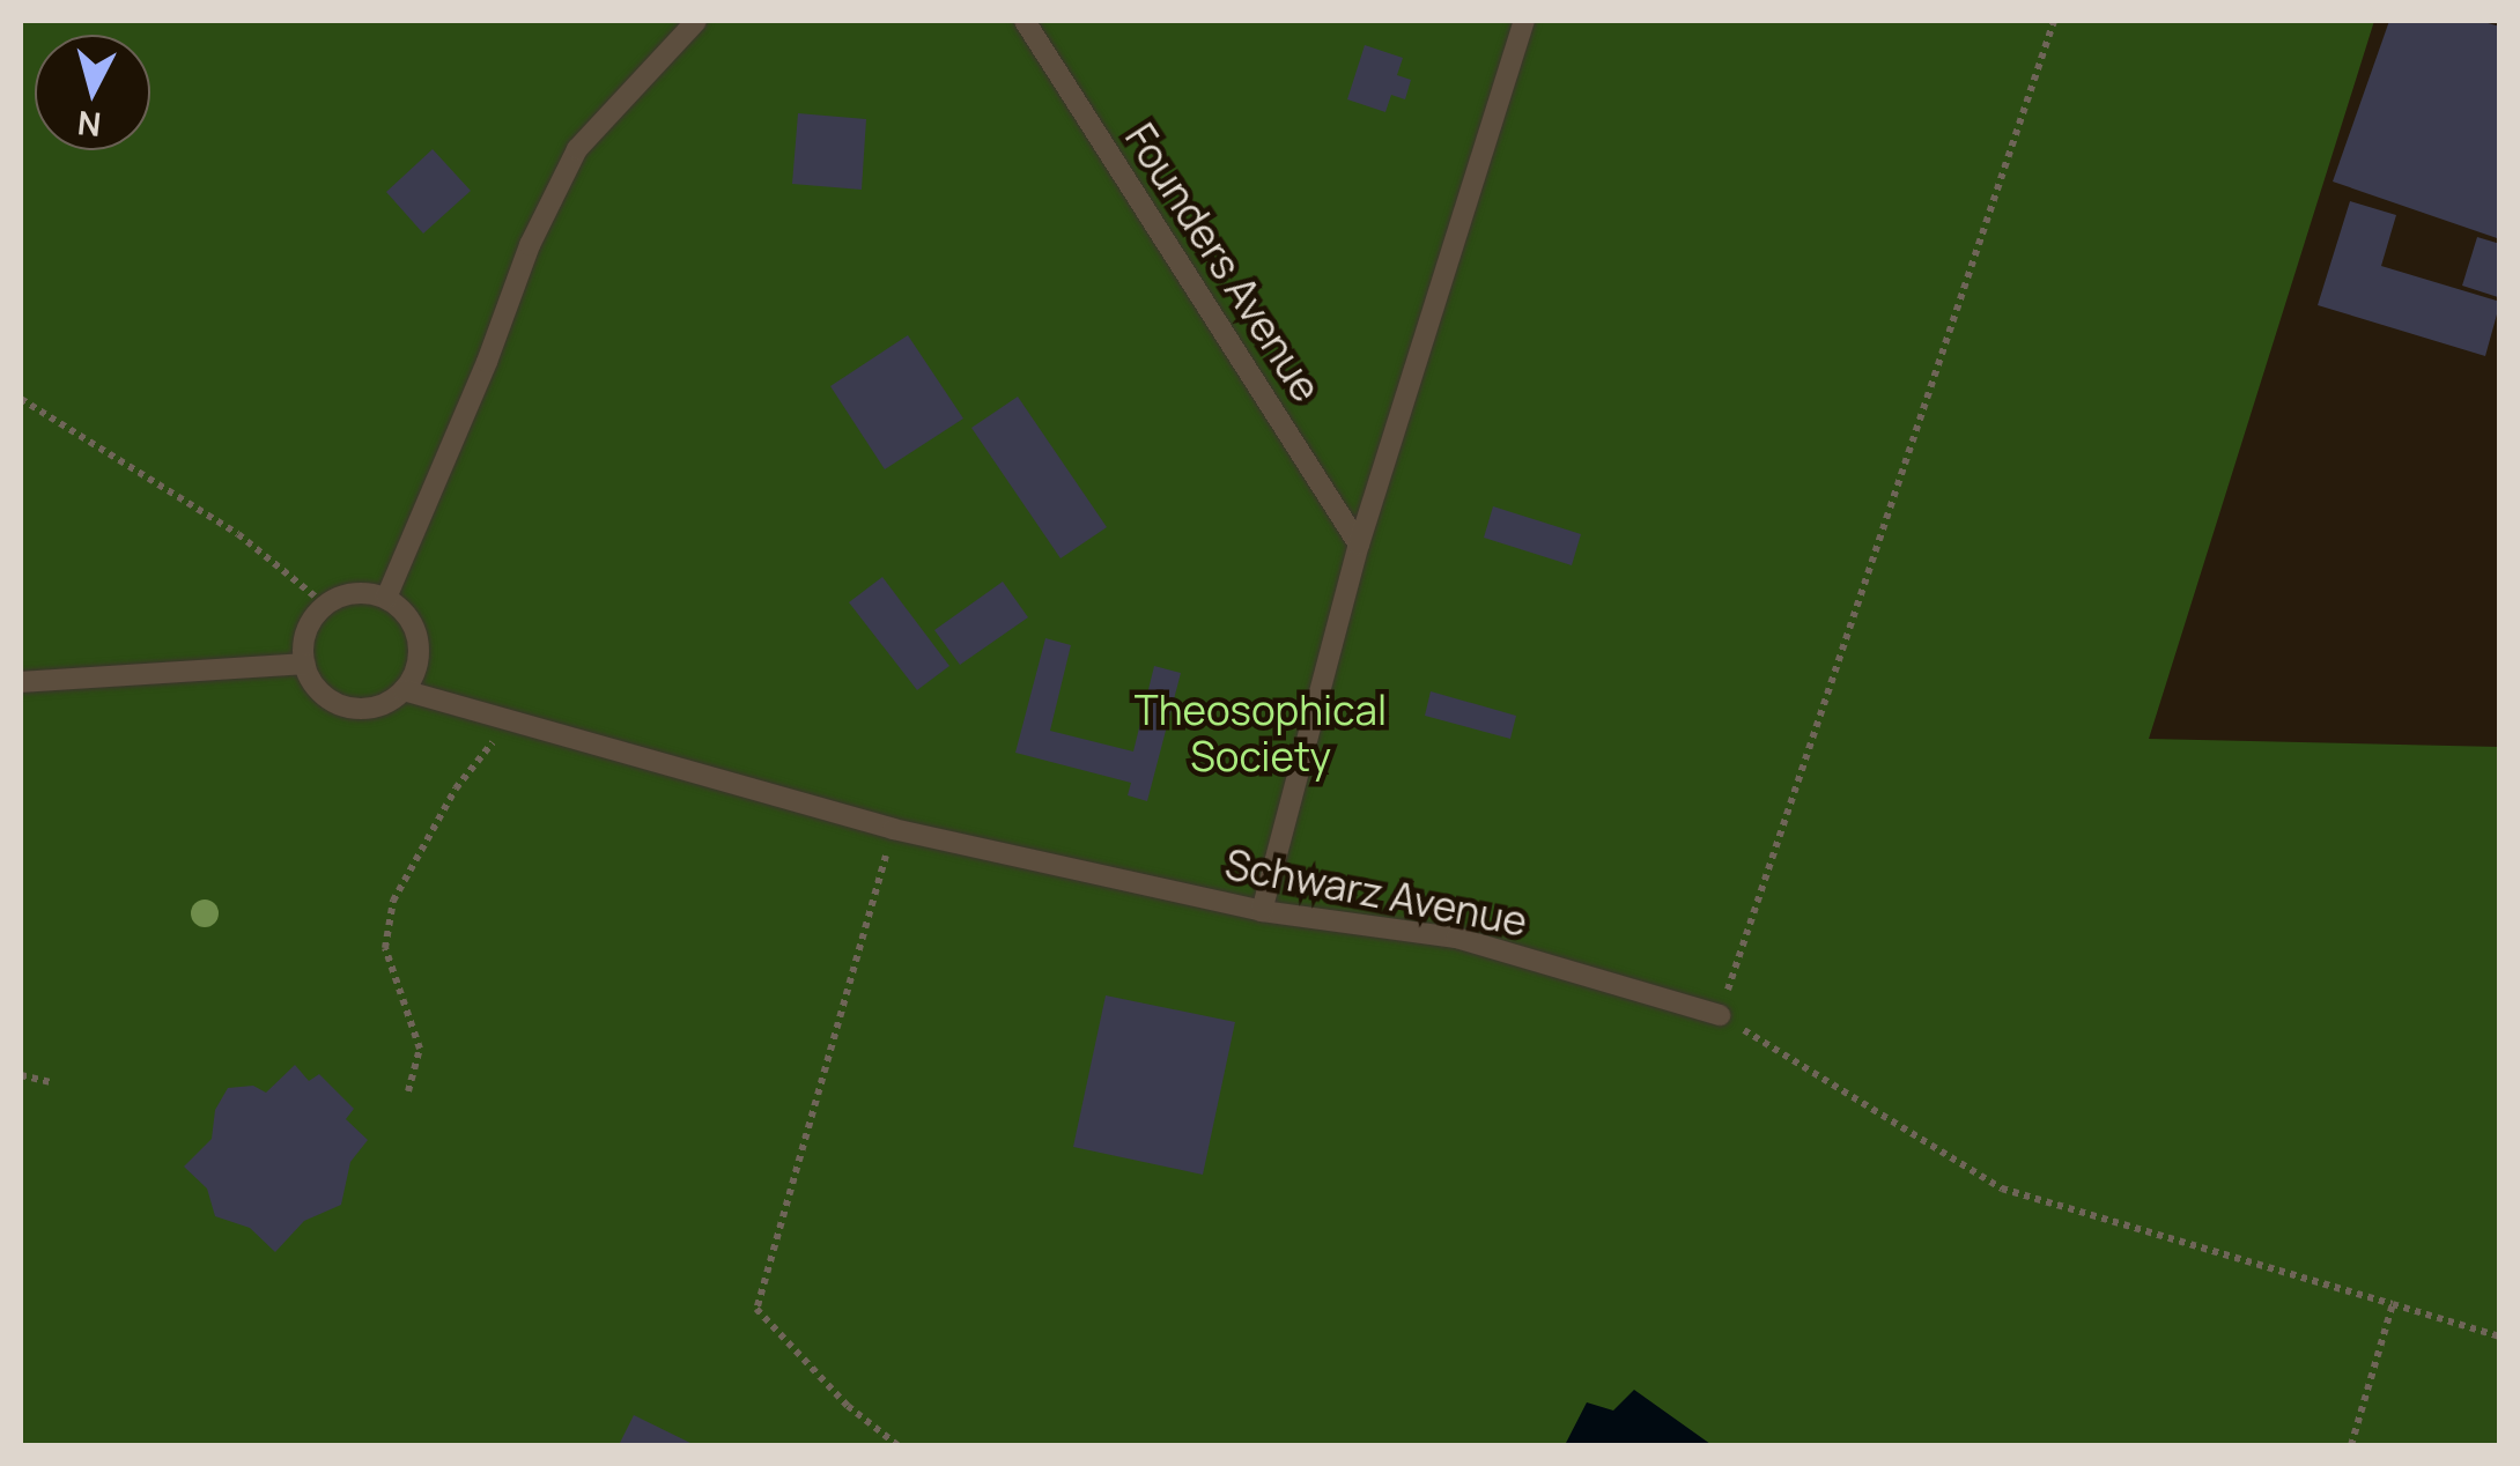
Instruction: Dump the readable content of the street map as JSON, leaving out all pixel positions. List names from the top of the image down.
{
  "streets": {
    "lane": ["Founders Avenue", "Schwarz Avenue"]
  },
  "parks": ["Theosophical Society"],
  "north": "bottom"
}
